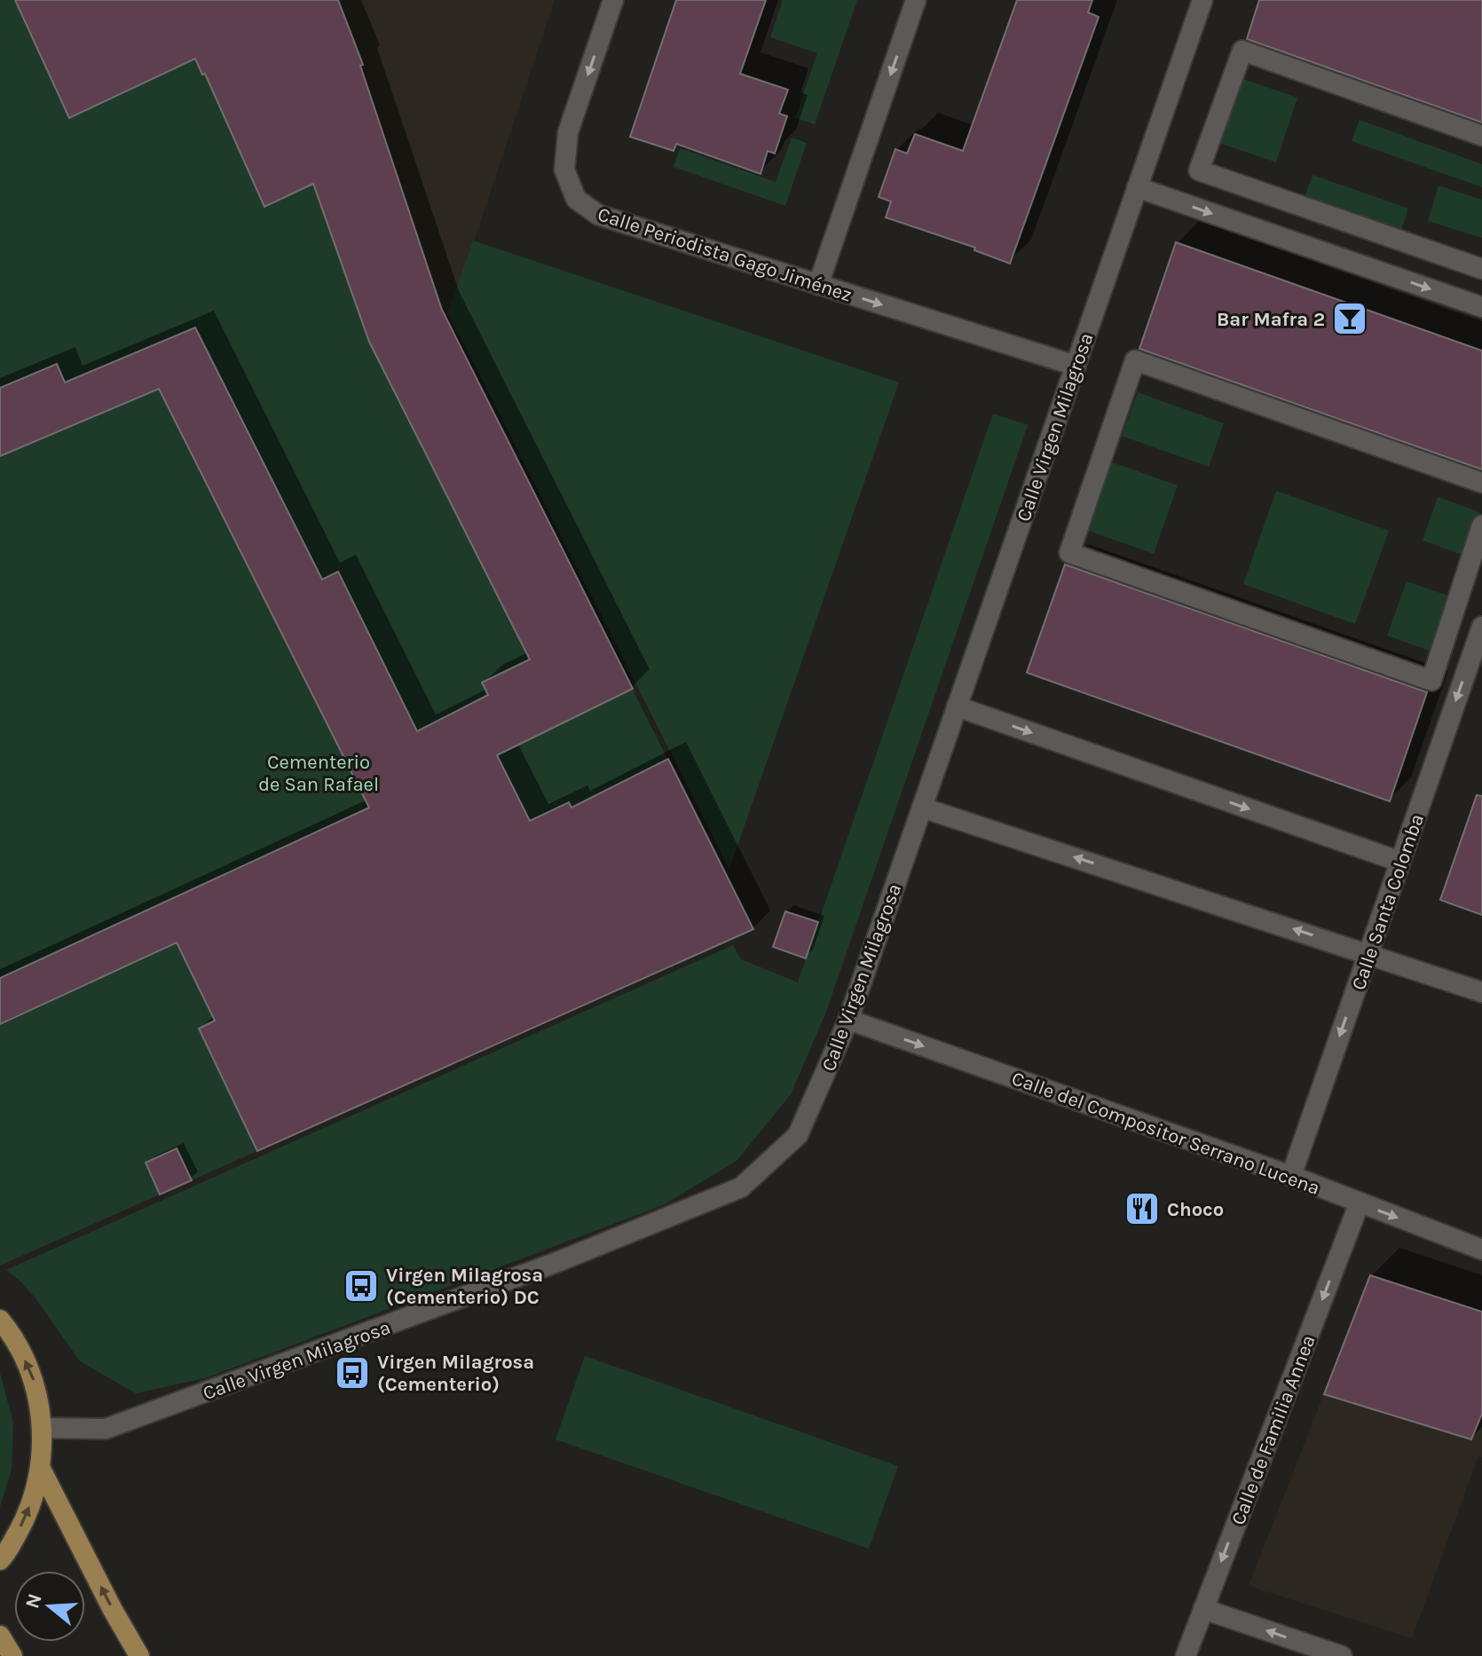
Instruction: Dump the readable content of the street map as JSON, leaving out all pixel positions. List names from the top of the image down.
{
  "streets": {
    "street": [
      "Calle Periodista Gago Jiménez",
      "Calle Virgen Milagrosa",
      "Calle Santa Colomba",
      "Calle del Compositor Serrano Lucena",
      "Calle de Familia Annea"
    ]
  },
  "crossings": [
    ["Calle Periodista Gago Jiménez", "Calle Virgen Milagrosa"],
    ["Calle Virgen Milagrosa", "Calle del Compositor Serrano Lucena"],
    ["Calle Santa Colomba", "Calle del Compositor Serrano Lucena"],
    ["Calle del Compositor Serrano Lucena", "Calle de Familia Annea"]
  ],
  "one_way": [
    "Calle Periodista Gago Jiménez",
    "Calle Santa Colomba",
    "Calle del Compositor Serrano Lucena",
    "Calle de Familia Annea"
  ],
  "parks": ["Cementerio de San Rafael"],
  "places": {
    "bar": ["Bar Mafra 2"],
    "restaurant": ["Choco"],
    "bus stop": ["Virgen Milagrosa (Cementerio) DC", "Virgen Milagrosa (Cementerio)"]
  },
  "north": "left"
}
